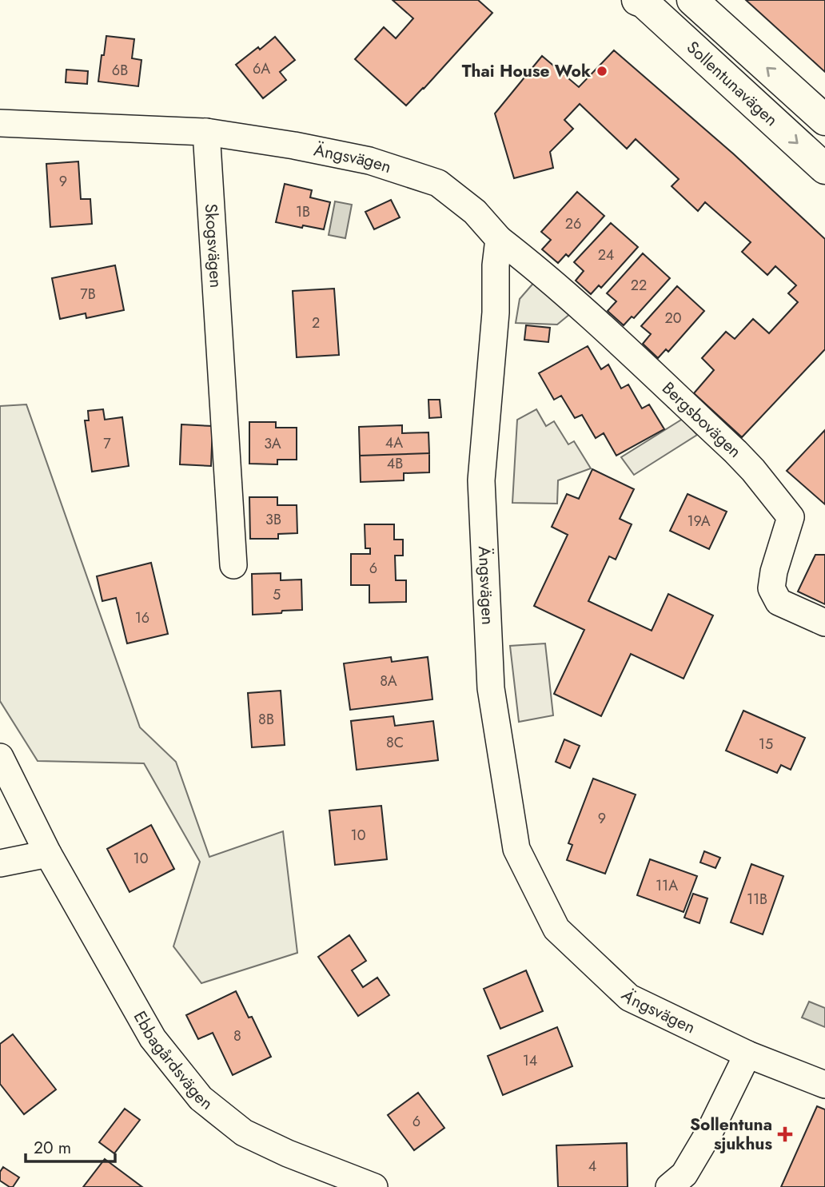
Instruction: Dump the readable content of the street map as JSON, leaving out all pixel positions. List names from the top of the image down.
{
  "streets": {
    "street": [
      "Sollentunavägen",
      "Ängsvägen",
      "Skogsvägen",
      "Bergsbovägen",
      "Ebbagårdsvägen"
    ]
  },
  "crossings": [
    ["Ängsvägen", "Skogsvägen"],
    ["Ängsvägen", "Bergsbovägen"]
  ],
  "places": {
    "other": ["Thai House Wok"],
    "health": ["Sollentuna sjukhus"]
  },
  "house_numbers": [
    "6A",
    "6B",
    "9",
    "1B",
    "26",
    "24",
    "22",
    "7B",
    "20",
    "2",
    "4A",
    "7",
    "3A",
    "4B",
    "3B",
    "19A",
    "6",
    "5",
    "16",
    "8A",
    "8B",
    "8C",
    "15",
    "9",
    "10",
    "10",
    "11A",
    "11B",
    "8",
    "14",
    "6",
    "4"
  ],
  "scale_bar": "20 m"
}
